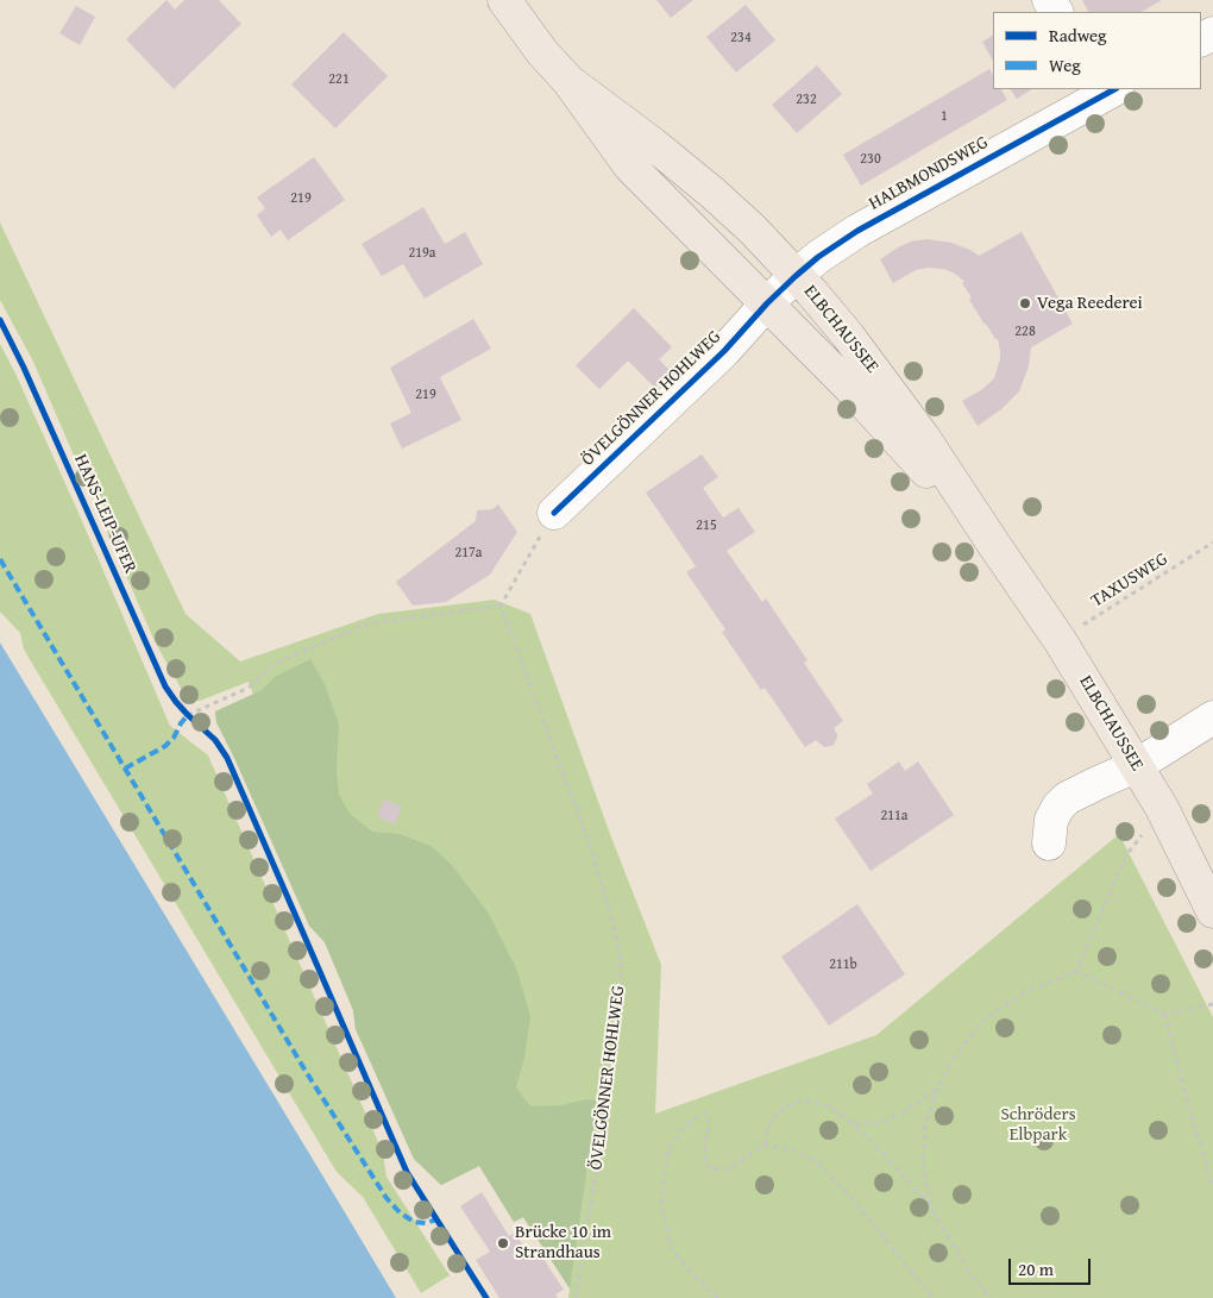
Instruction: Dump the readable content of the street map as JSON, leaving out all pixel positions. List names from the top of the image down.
{
  "streets": {
    "main road": ["ELBCHAUSSEE"],
    "street": ["HALBMONDSWEG", "ÖVELGÖNNER HOHLWEG"],
    "path": ["TAXUSWEG"],
    "cycle path": ["HANS-LEIP-UFER"]
  },
  "crossings": [
    ["HALBMONDSWEG", "ELBCHAUSSEE"],
    ["HALBMONDSWEG", "ÖVELGÖNNER HOHLWEG"],
    ["ELBCHAUSSEE", "ÖVELGÖNNER HOHLWEG"],
    ["ELBCHAUSSEE", "TAXUSWEG"]
  ],
  "parks": ["Schröders Elbpark"],
  "places": ["Vega Reederei", "Brücke 10 im Strandhaus"],
  "house_numbers": [
    "234",
    "221",
    "232",
    "1",
    "230",
    "219",
    "219a",
    "228",
    "219",
    "215",
    "217a",
    "211a",
    "211b"
  ],
  "legend": ["Radweg", "Weg"],
  "scale_bar": "20 m"
}
